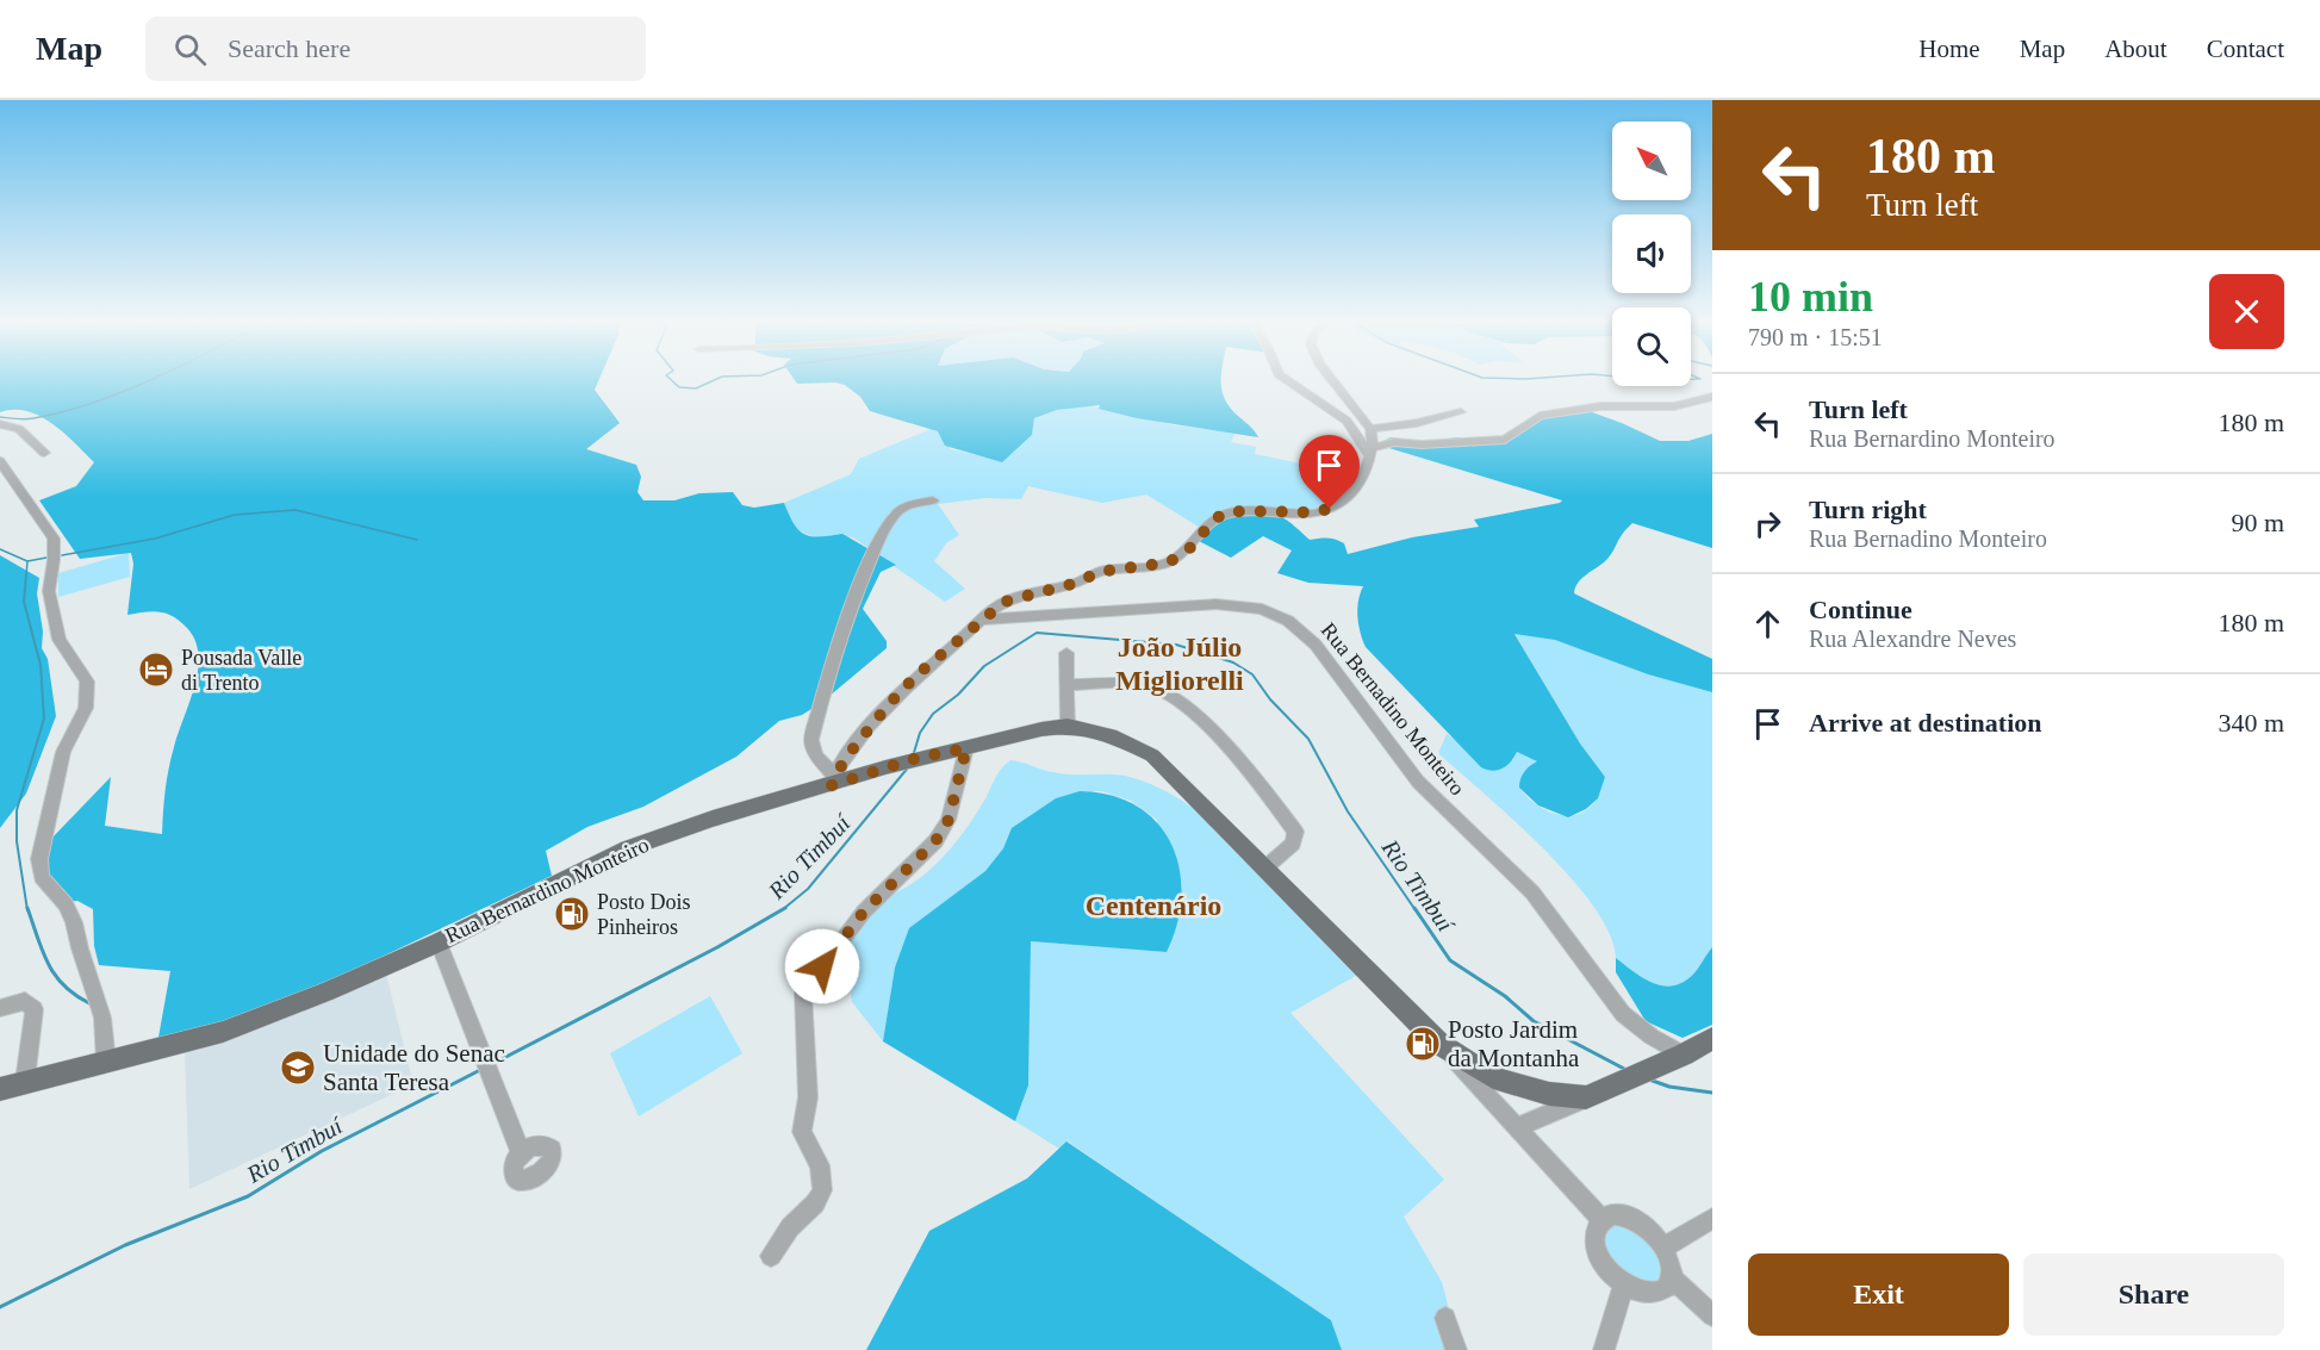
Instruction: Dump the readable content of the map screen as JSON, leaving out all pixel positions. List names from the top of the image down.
{
  "streets": {
    "main road": ["Rua Bernardino Monteiro"],
    "street": ["Rua Bernadino Monteiro"]
  },
  "districts": ["João Júlio Migliorelli", "Centenário"],
  "water": ["Rio Timbuí"],
  "places": {
    "hotel": ["Pousada Valle di Trento"],
    "fuel station": ["Posto Dois Pinheiros", "Posto Jardim da Montanha"],
    "school or university": ["Unidade do Senac Santa Teresa"]
  },
  "north": "top left",
  "page": {
    "header": "Map",
    "search": "Search here",
    "nav": [
      "Home",
      "Map",
      "About",
      "Contact"
    ],
    "turn": ["180 m", "Turn left"],
    "heading": ["10 min", "790 m · 15:51"],
    "list": [
      {
        "name": "Turn left",
        "note": "Rua Bernardino Monteiro",
        "value": "180 m"
      },
      {
        "name": "Turn right",
        "note": "Rua Bernadino Monteiro",
        "value": "90 m"
      },
      {
        "name": "Continue",
        "note": "Rua Alexandre Neves",
        "value": "180 m"
      },
      {
        "name": "Arrive at destination",
        "value": "340 m"
      }
    ],
    "buttons": ["Exit", "Share"]
  }
}
